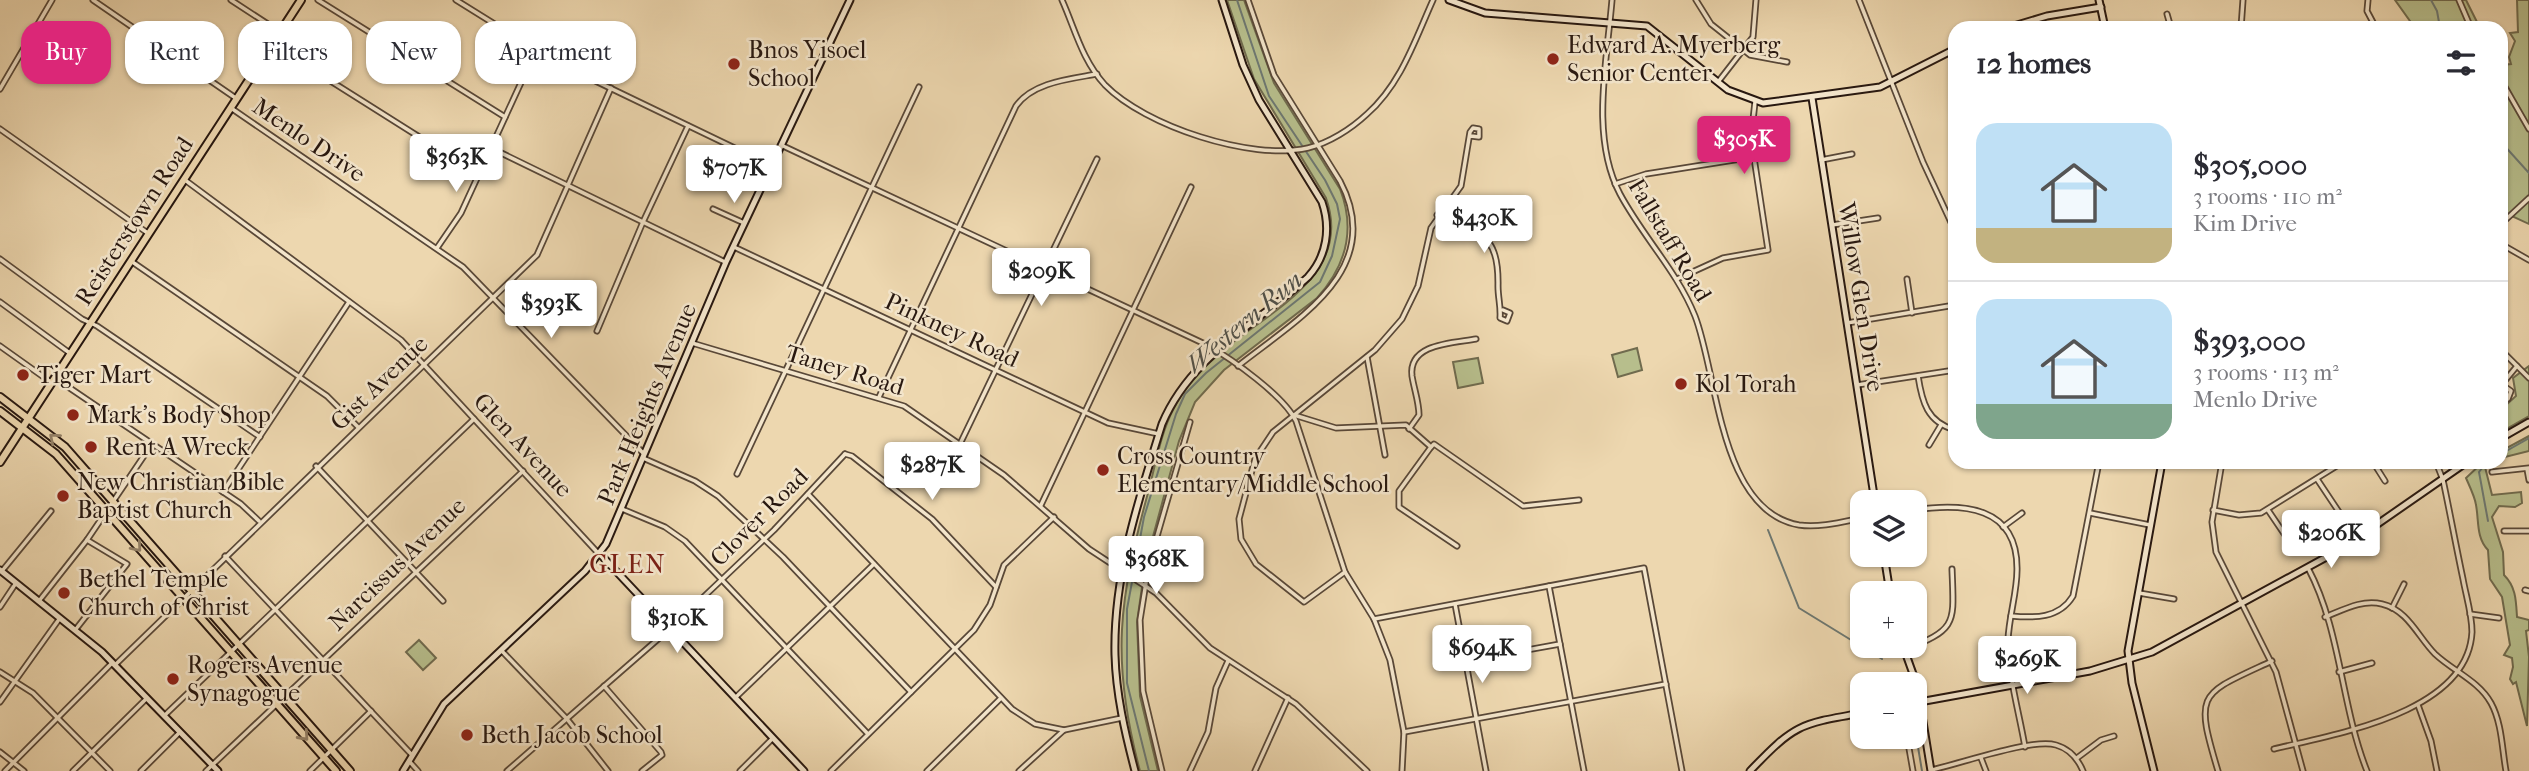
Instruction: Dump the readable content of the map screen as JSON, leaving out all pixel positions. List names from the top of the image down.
{
  "streets": {
    "main road": [
      "Reisterstown Road",
      "Willow Glen Drive",
      "Park Heights Avenue",
      "Glen Avenue"
    ],
    "street": [
      "Menlo Drive",
      "Fallstaff Road",
      "Pinkney Road",
      "Taney Road",
      "Gist Avenue",
      "Clover Road",
      "Narcissus Avenue"
    ]
  },
  "crossings": [
    ["Menlo Drive", "Reisterstown Road"],
    ["Menlo Drive", "Gist Avenue"],
    ["Menlo Drive", "Park Heights Avenue"],
    ["Menlo Drive", "Clover Road"],
    ["Reisterstown Road", "Glen Avenue"],
    ["Pinkney Road", "Park Heights Avenue"],
    ["Taney Road", "Park Heights Avenue"],
    ["Gist Avenue", "Glen Avenue"],
    ["Park Heights Avenue", "Glen Avenue"],
    ["Glen Avenue", "Clover Road"],
    ["Glen Avenue", "Narcissus Avenue"]
  ],
  "districts": ["GLEN"],
  "water": ["Western Run"],
  "places": [
    "Edward A. Myerberg Senior Center",
    "Bnos Yisoel School",
    "Tiger Mart",
    "Kol Torah",
    "Mark's Body Shop",
    "Rent A Wreck",
    "Cross Country Elementary/Middle School",
    "New Christian Bible Baptist Church",
    "Bethel Temple Church of Christ",
    "Rogers Avenue Synagogue",
    "Beth Jacob School"
  ],
  "page": {
    "chip": [
      "Buy",
      "Rent",
      "Filters",
      "New",
      "Apartment"
    ],
    "heading": "12 homes",
    "list": [
      {
        "name": "$305,000",
        "note": "3 rooms · 110 m² · Kim Drive"
      },
      {
        "name": "$393,000",
        "note": "3 rooms · 113 m² · Menlo Drive"
      }
    ],
    "price": [
      "$305K",
      "$363K",
      "$707K",
      "$430K",
      "$209K",
      "$393K",
      "$287K",
      "$206K",
      "$368K",
      "$310K",
      "$694K",
      "$269K"
    ],
    "map_buttons": ["+", "−"]
  }
}
